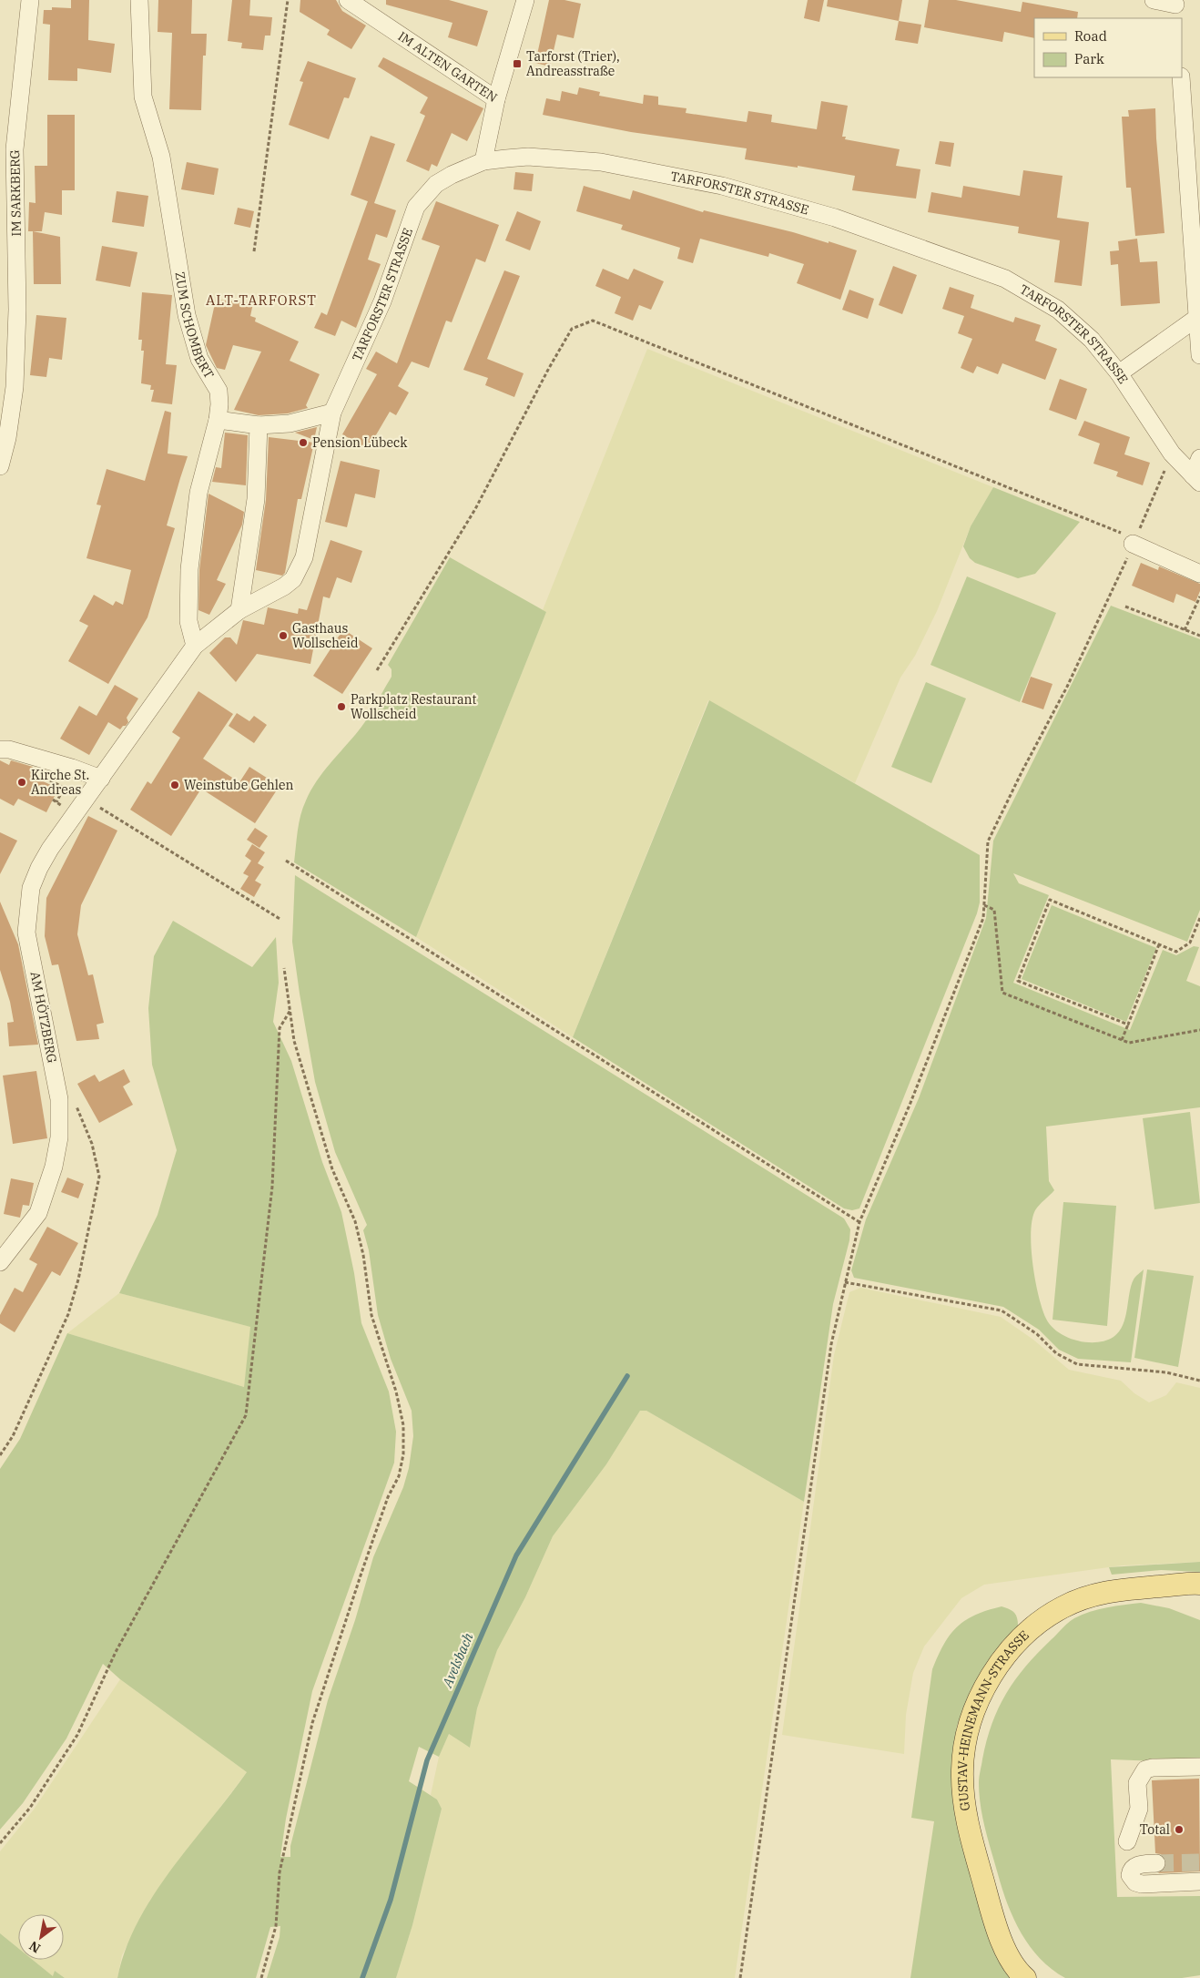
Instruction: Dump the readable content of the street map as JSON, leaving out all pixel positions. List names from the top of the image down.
{
  "streets": {
    "main road": ["GUSTAV-HEINEMANN-STRASSE"],
    "street": [
      "IM ALTEN GARTEN",
      "IM SARKBERG",
      "TARFORSTER STRASSE",
      "ZUM SCHOMBERT",
      "AM HÖTZBERG"
    ]
  },
  "crossings": [
    ["IM ALTEN GARTEN", "TARFORSTER STRASSE"],
    ["TARFORSTER STRASSE", "ZUM SCHOMBERT"],
    ["TARFORSTER STRASSE", "AM HÖTZBERG"]
  ],
  "districts": ["ALT-TARFORST"],
  "water": ["Avelsbach"],
  "places": {
    "transit": ["Tarforst (Trier), Andreasstraße"],
    "other": [
      "Pension Lübeck",
      "Gasthaus Wollscheid",
      "Parkplatz Restaurant Wollscheid",
      "Kirche St. Andreas",
      "Weinstube Gehlen",
      "Total"
    ]
  },
  "legend": ["Road", "Park"],
  "north": "bottom left"
}
